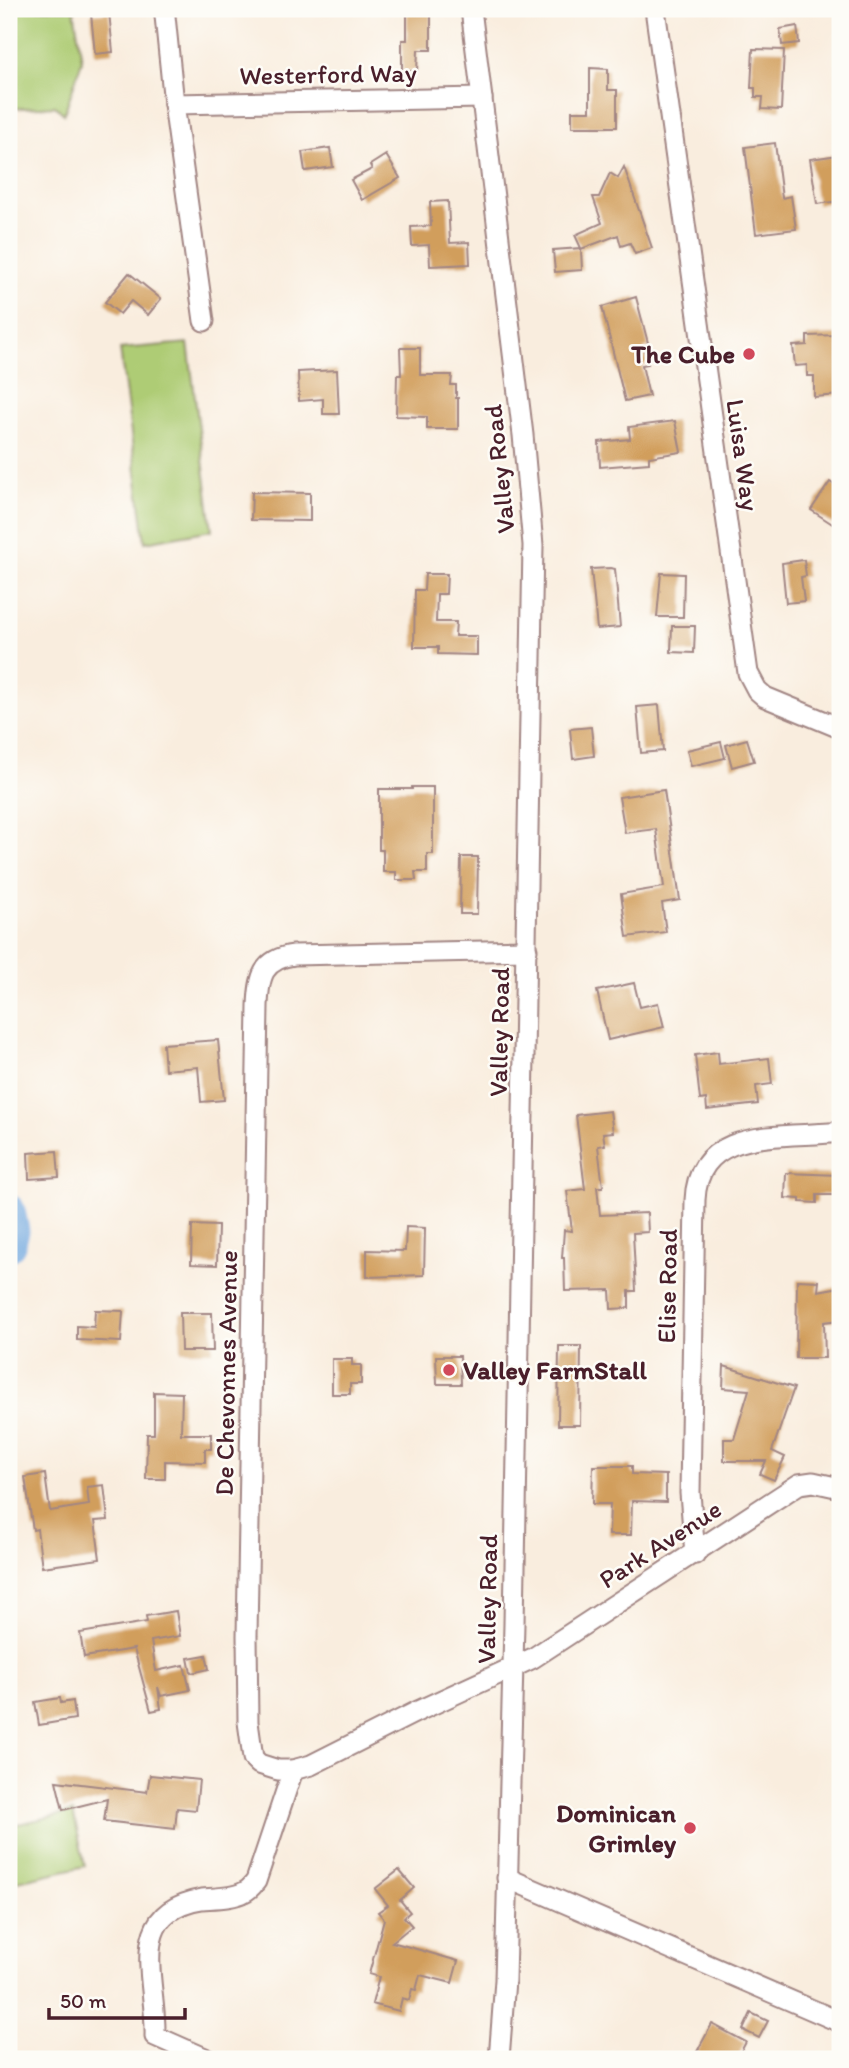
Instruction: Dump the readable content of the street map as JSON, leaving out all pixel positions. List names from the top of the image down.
{
  "streets": {
    "street": [
      "Westerford Way",
      "Luisa Way",
      "Valley Road",
      "Elise Road",
      "De Chevonnes Avenue",
      "Park Avenue"
    ]
  },
  "crossings": [
    ["Westerford Way", "Valley Road"],
    ["Valley Road", "De Chevonnes Avenue"],
    ["Valley Road", "Park Avenue"],
    ["Elise Road", "Park Avenue"]
  ],
  "places": ["The Cube", "Valley FarmStall", "Dominican Grimley"],
  "scale_bar": "50 m"
}
